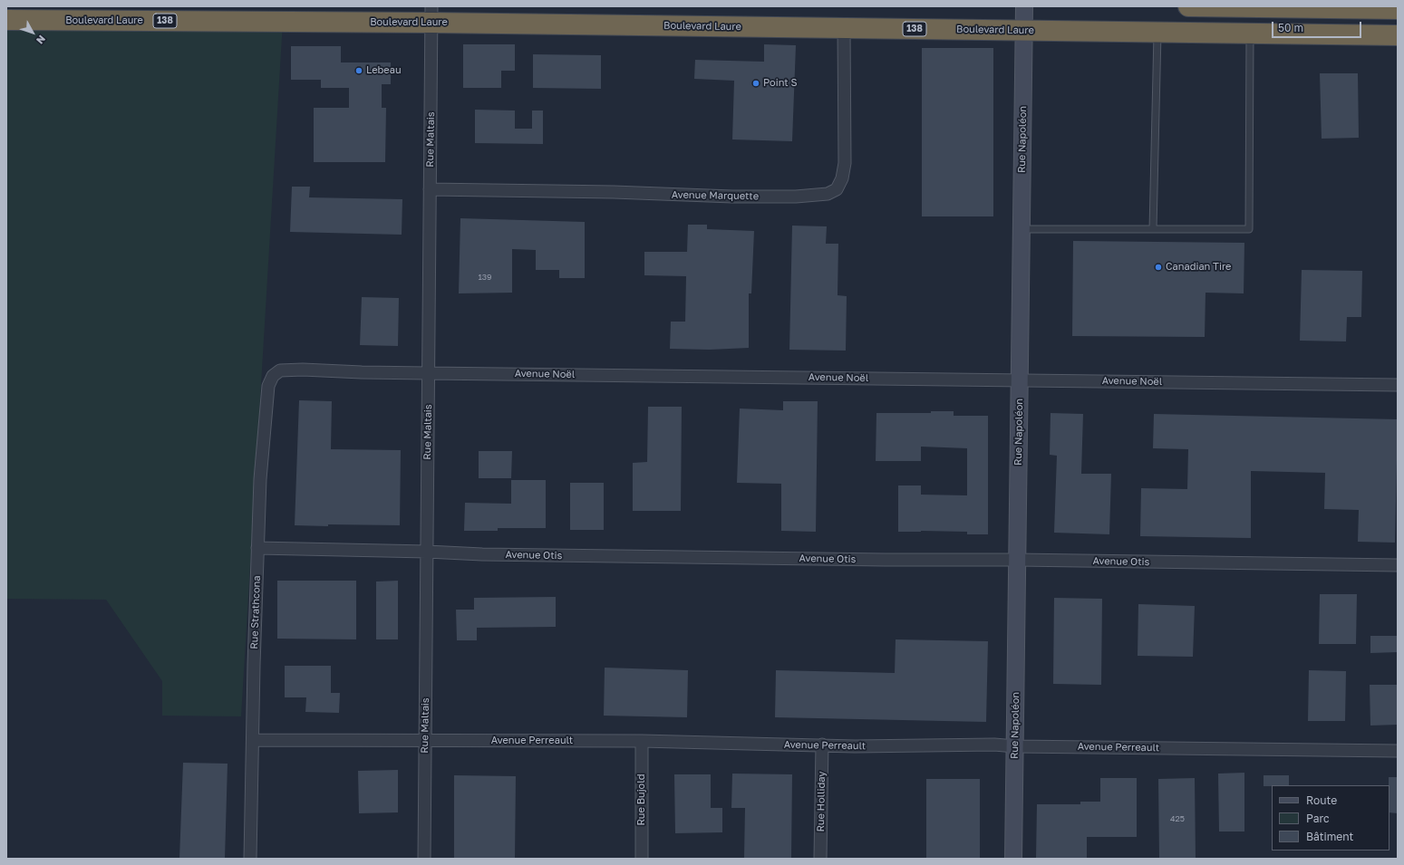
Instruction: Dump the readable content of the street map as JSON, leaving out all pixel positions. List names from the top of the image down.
{
  "streets": {
    "highway": ["Boulevard Laure", "138"],
    "street": [
      "Rue Maltais",
      "Rue Napoléon",
      "Avenue Marquette",
      "Avenue Noël",
      "Avenue Otis",
      "Rue Strathcona",
      "Avenue Perreault",
      "Rue Bujold",
      "Rue Holliday"
    ]
  },
  "crossings": [
    ["Boulevard Laure", "Rue Maltais"],
    ["Boulevard Laure", "Rue Napoléon"],
    ["Boulevard Laure", "Avenue Marquette"],
    ["Rue Maltais", "Avenue Marquette"],
    ["Rue Maltais", "Avenue Noël"],
    ["Rue Maltais", "Avenue Otis"],
    ["Rue Maltais", "Avenue Perreault"],
    ["Rue Napoléon", "Avenue Noël"],
    ["Rue Napoléon", "Avenue Otis"],
    ["Rue Napoléon", "Avenue Perreault"],
    ["Avenue Noël", "Rue Strathcona"],
    ["Avenue Otis", "Rue Strathcona"],
    ["Rue Strathcona", "Avenue Perreault"],
    ["Avenue Perreault", "Rue Bujold"],
    ["Avenue Perreault", "Rue Holliday"]
  ],
  "places": ["Lebeau", "Point S", "Canadian Tire"],
  "house_numbers": ["139", "425"],
  "legend": ["Route", "Parc", "Bâtiment"],
  "scale_bar": "50 m",
  "north": "bottom right"
}
